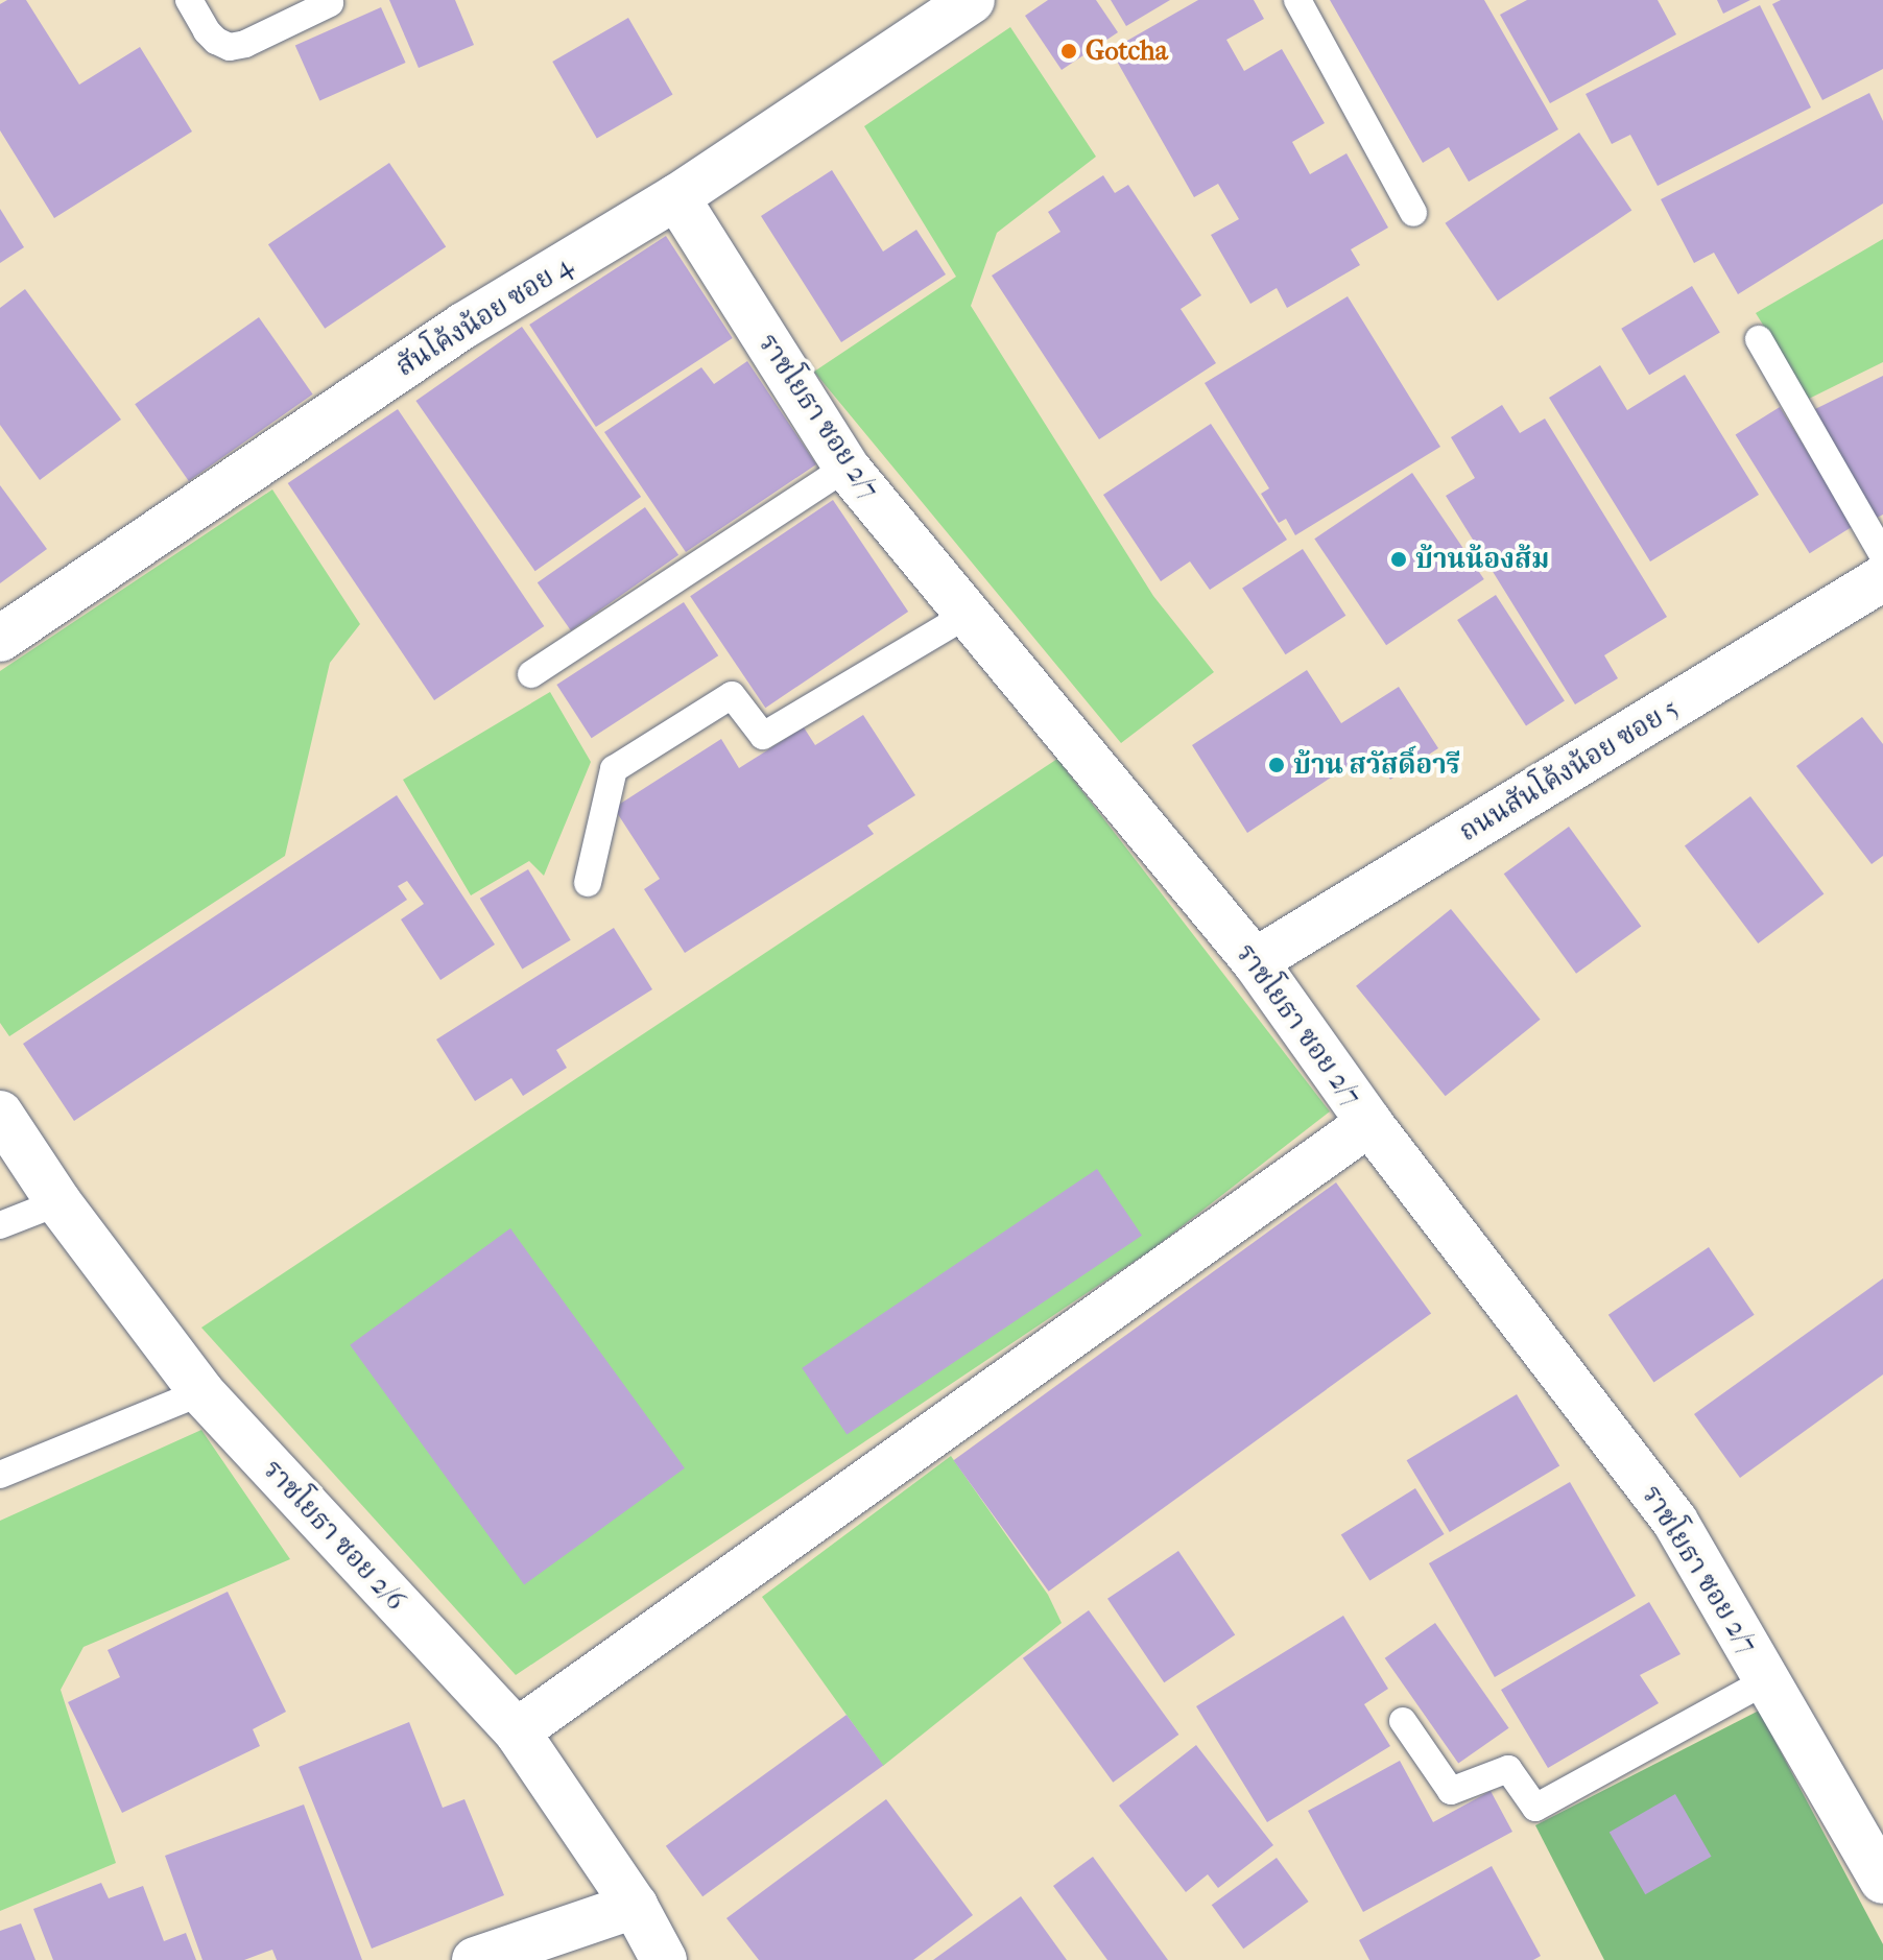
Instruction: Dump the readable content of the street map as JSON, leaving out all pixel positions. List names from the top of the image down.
{
  "streets": {
    "street": [
      "สันโค้งน้อย ซอย 4",
      "ราชโยธา ซอย 2/7",
      "ถนนสันโค้งน้อย ซอย 5",
      "ราชโยธา ซอย 2/6"
    ]
  },
  "crossings": [
    ["สันโค้งน้อย ซอย 4", "ราชโยธา ซอย 2/7"],
    ["ราชโยธา ซอย 2/7", "ถนนสันโค้งน้อย ซอย 5"]
  ],
  "places": ["Gotcha", "บ้านน้องส้ม", "บ้าน สวัสดิ์อารี"]
}
